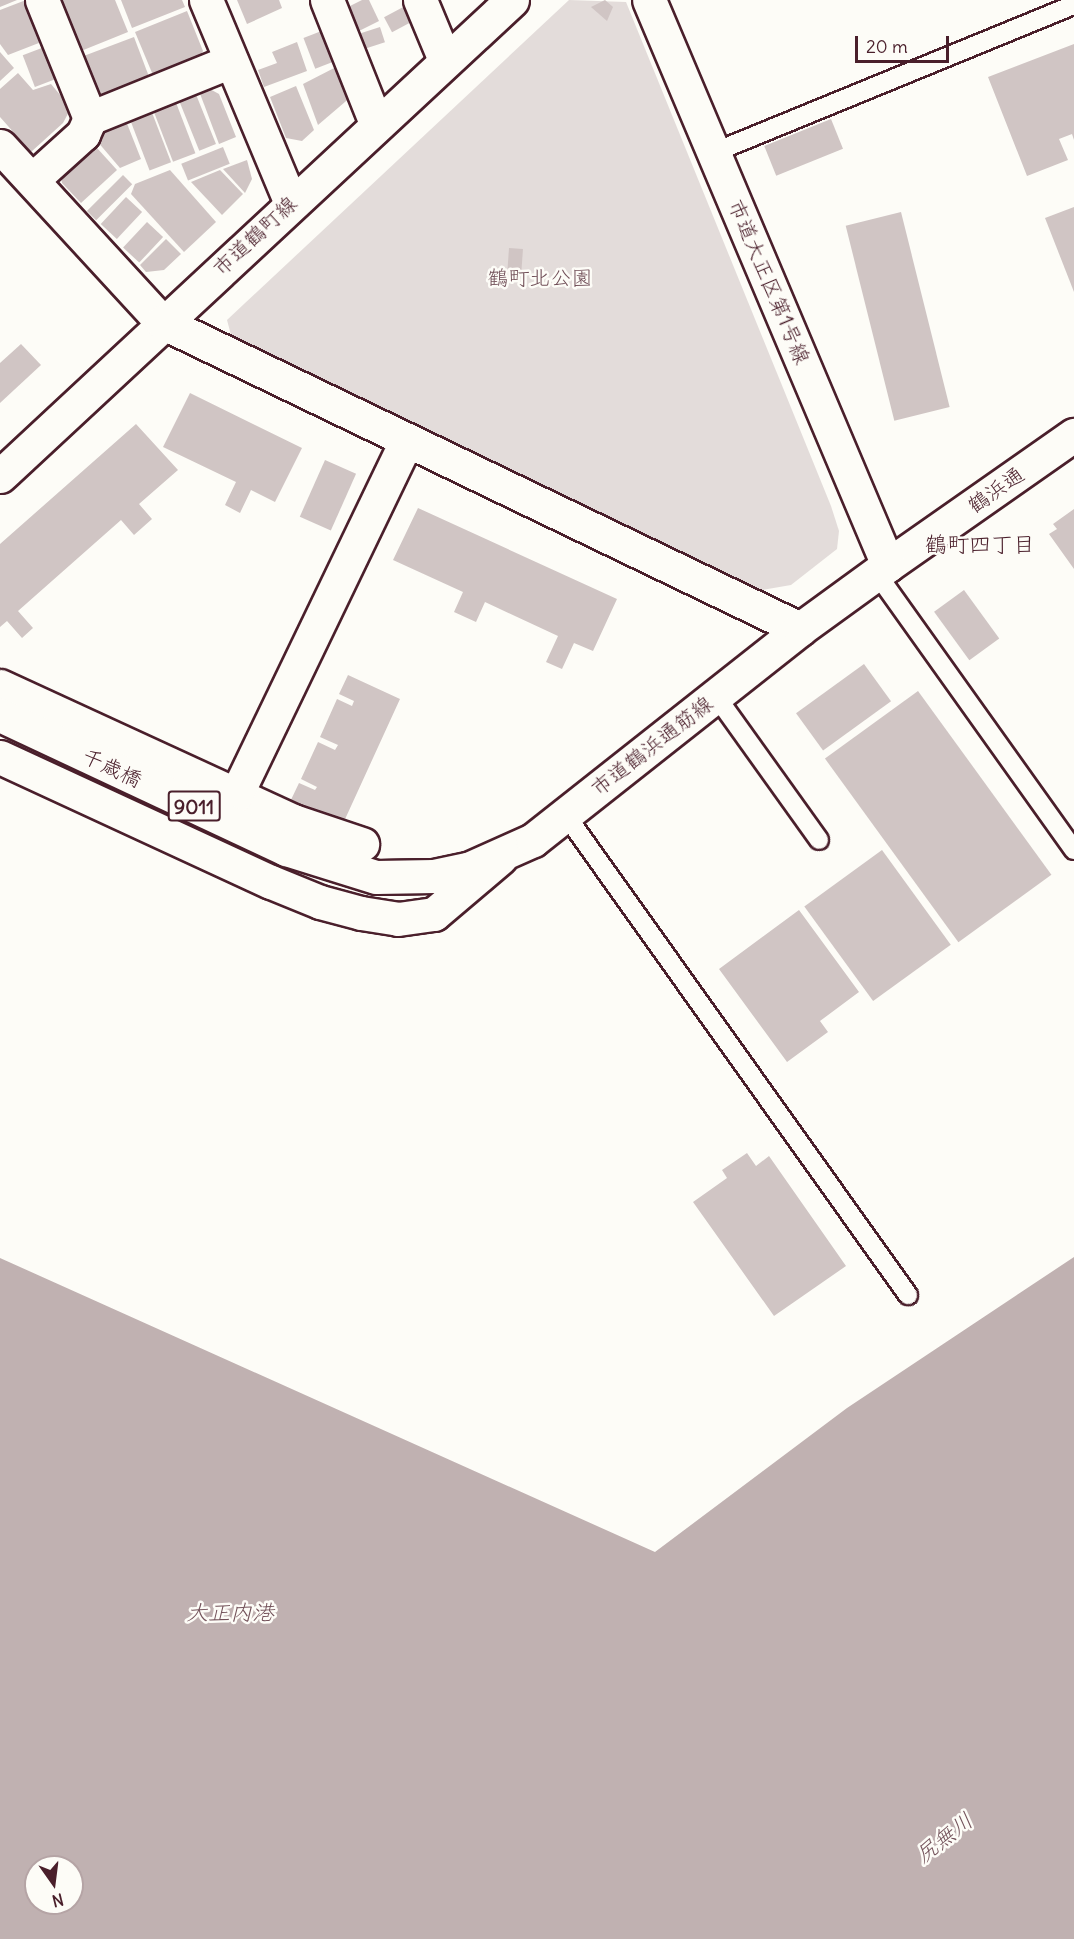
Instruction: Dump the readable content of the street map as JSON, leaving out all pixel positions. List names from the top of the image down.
{
  "streets": {
    "street": [
      "市道鶴町線",
      "市道大正区第1号線",
      "鶴浜通",
      "市道鶴浜通筋線",
      "千歳橋",
      "9011"
    ]
  },
  "crossings": [
    ["市道大正区第1号線", "鶴浜通"],
    ["市道大正区第1号線", "市道鶴浜通筋線"],
    ["鶴浜通", "市道鶴浜通筋線"],
    ["市道鶴浜通筋線", "千歳橋"]
  ],
  "districts": ["鶴町四丁目"],
  "water": ["大正内港", "尻無川"],
  "parks": ["鶴町北公園"],
  "scale_bar": "20 m",
  "north": "bottom"
}
